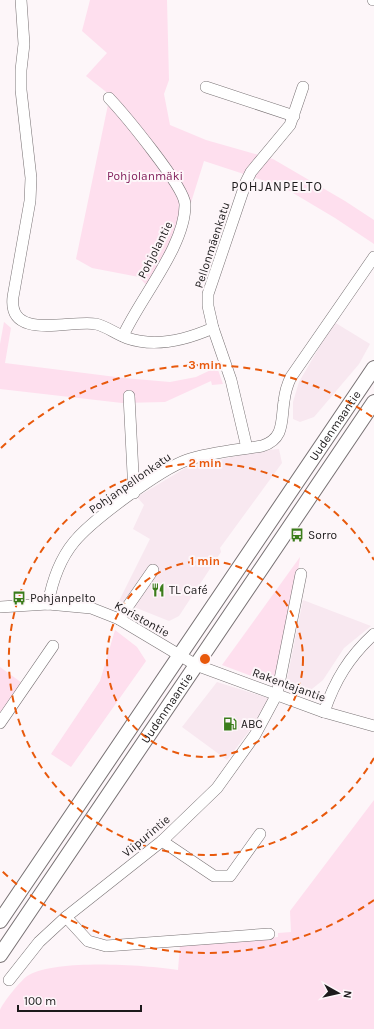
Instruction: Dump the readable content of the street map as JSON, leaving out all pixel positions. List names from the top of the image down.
{
  "streets": {
    "main road": ["Uudenmaantie"],
    "street": [
      "Pellonmäenkatu",
      "Pohjolantie",
      "Pohjanpellonkatu",
      "Koristontie",
      "Rakentajantie",
      "Viipurintie"
    ]
  },
  "crossings": [
    ["Pellonmäenkatu", "Pohjanpellonkatu"],
    ["Uudenmaantie", "Koristontie"],
    ["Uudenmaantie", "Rakentajantie"],
    ["Pohjanpellonkatu", "Koristontie"],
    ["Koristontie", "Rakentajantie"],
    ["Rakentajantie", "Viipurintie"]
  ],
  "districts": ["POHJANPELTO"],
  "parks": ["Pohjolanmäki"],
  "places": {
    "bus stop": ["Sorro", "Pohjanpelto"],
    "restaurant": ["TL Café"],
    "fuel station": ["ABC"]
  },
  "scale_bar": "100 m",
  "north": "right",
  "rings": ["3 min", "2 min", "1 min"]
}
